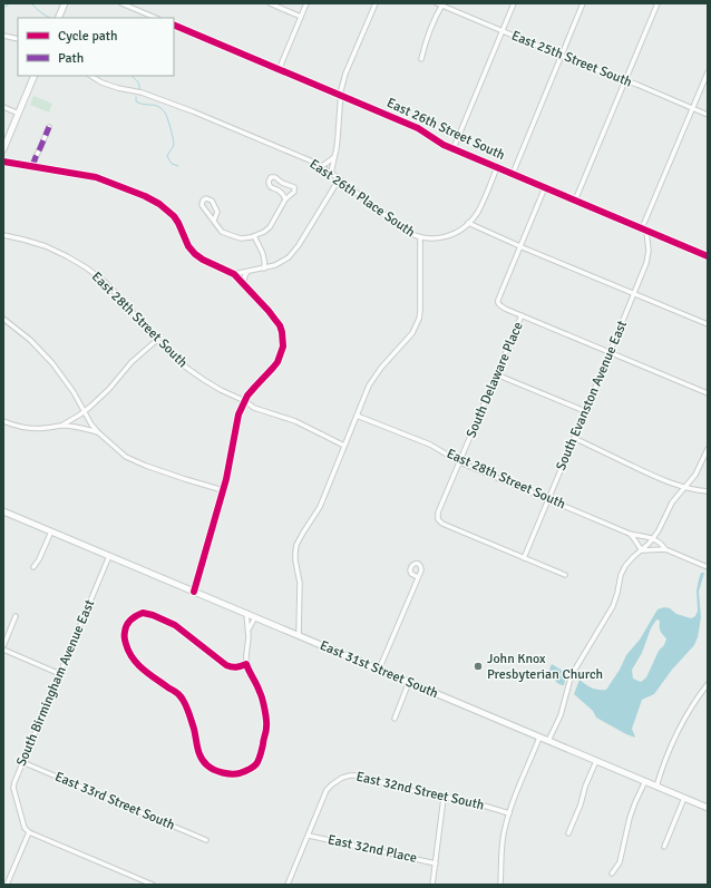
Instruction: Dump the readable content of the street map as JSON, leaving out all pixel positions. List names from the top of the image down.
{
  "streets": {
    "main road": ["East 31st Street South"],
    "street": [
      "East 25th Street South",
      "East 26th Street South",
      "East 26th Place South",
      "East 28th Street South",
      "South Delaware Place",
      "South Evanston Avenue East",
      "South Birmingham Avenue East",
      "East 32nd Street South",
      "East 33rd Street South",
      "East 32nd Place"
    ]
  },
  "crossings": [
    ["East 25th Street South", "South Evanston Avenue East"],
    ["East 26th Street South", "South Evanston Avenue East"],
    ["East 28th Street South", "South Delaware Place"],
    ["East 28th Street South", "South Evanston Avenue East"],
    ["South Delaware Place", "South Evanston Avenue East"],
    ["East 31st Street South", "South Birmingham Avenue East"],
    ["South Birmingham Avenue East", "East 33rd Street South"],
    ["East 32nd Street South", "East 32nd Place"]
  ],
  "places": ["John Knox Presbyterian Church"],
  "legend": ["Cycle path", "Path"]
}
